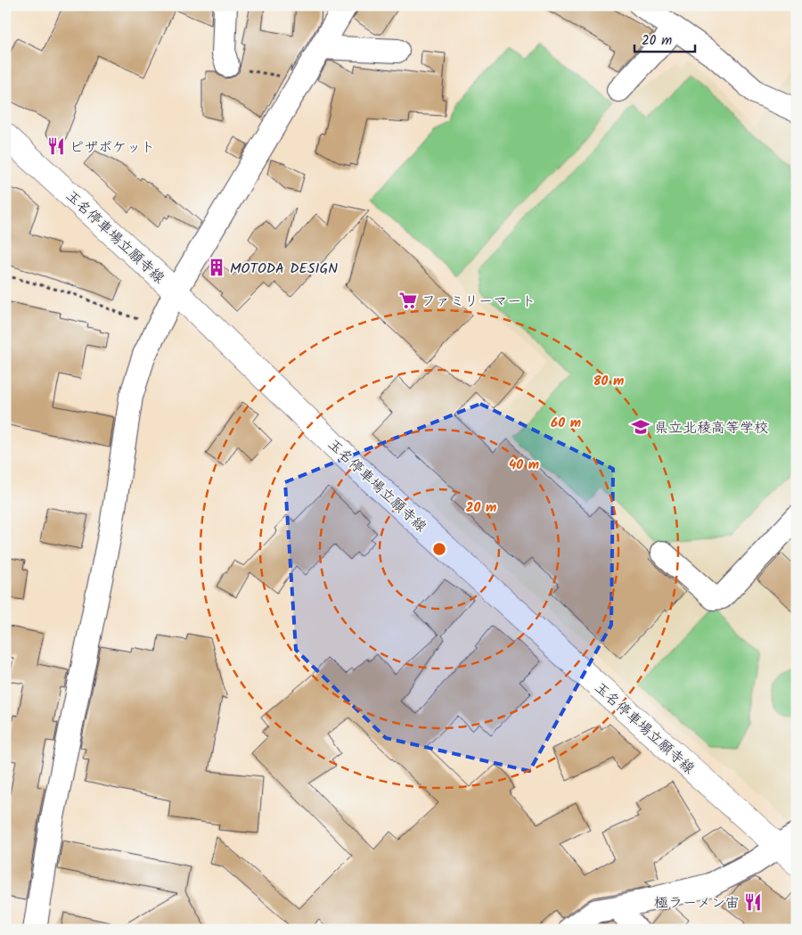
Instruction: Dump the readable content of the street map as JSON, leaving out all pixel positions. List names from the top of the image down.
{
  "streets": {
    "main road": ["玉名停車場立願寺線"]
  },
  "places": {
    "restaurant": ["ピザポケット", "極ラーメン宙"],
    "building": ["MOTODA DESIGN"],
    "supermarket": ["ファミリーマート"],
    "school or university": ["県立北稜高等学校"]
  },
  "scale_bar": "20 m",
  "rings": [
    "80 m",
    "60 m",
    "40 m",
    "20 m"
  ]
}
